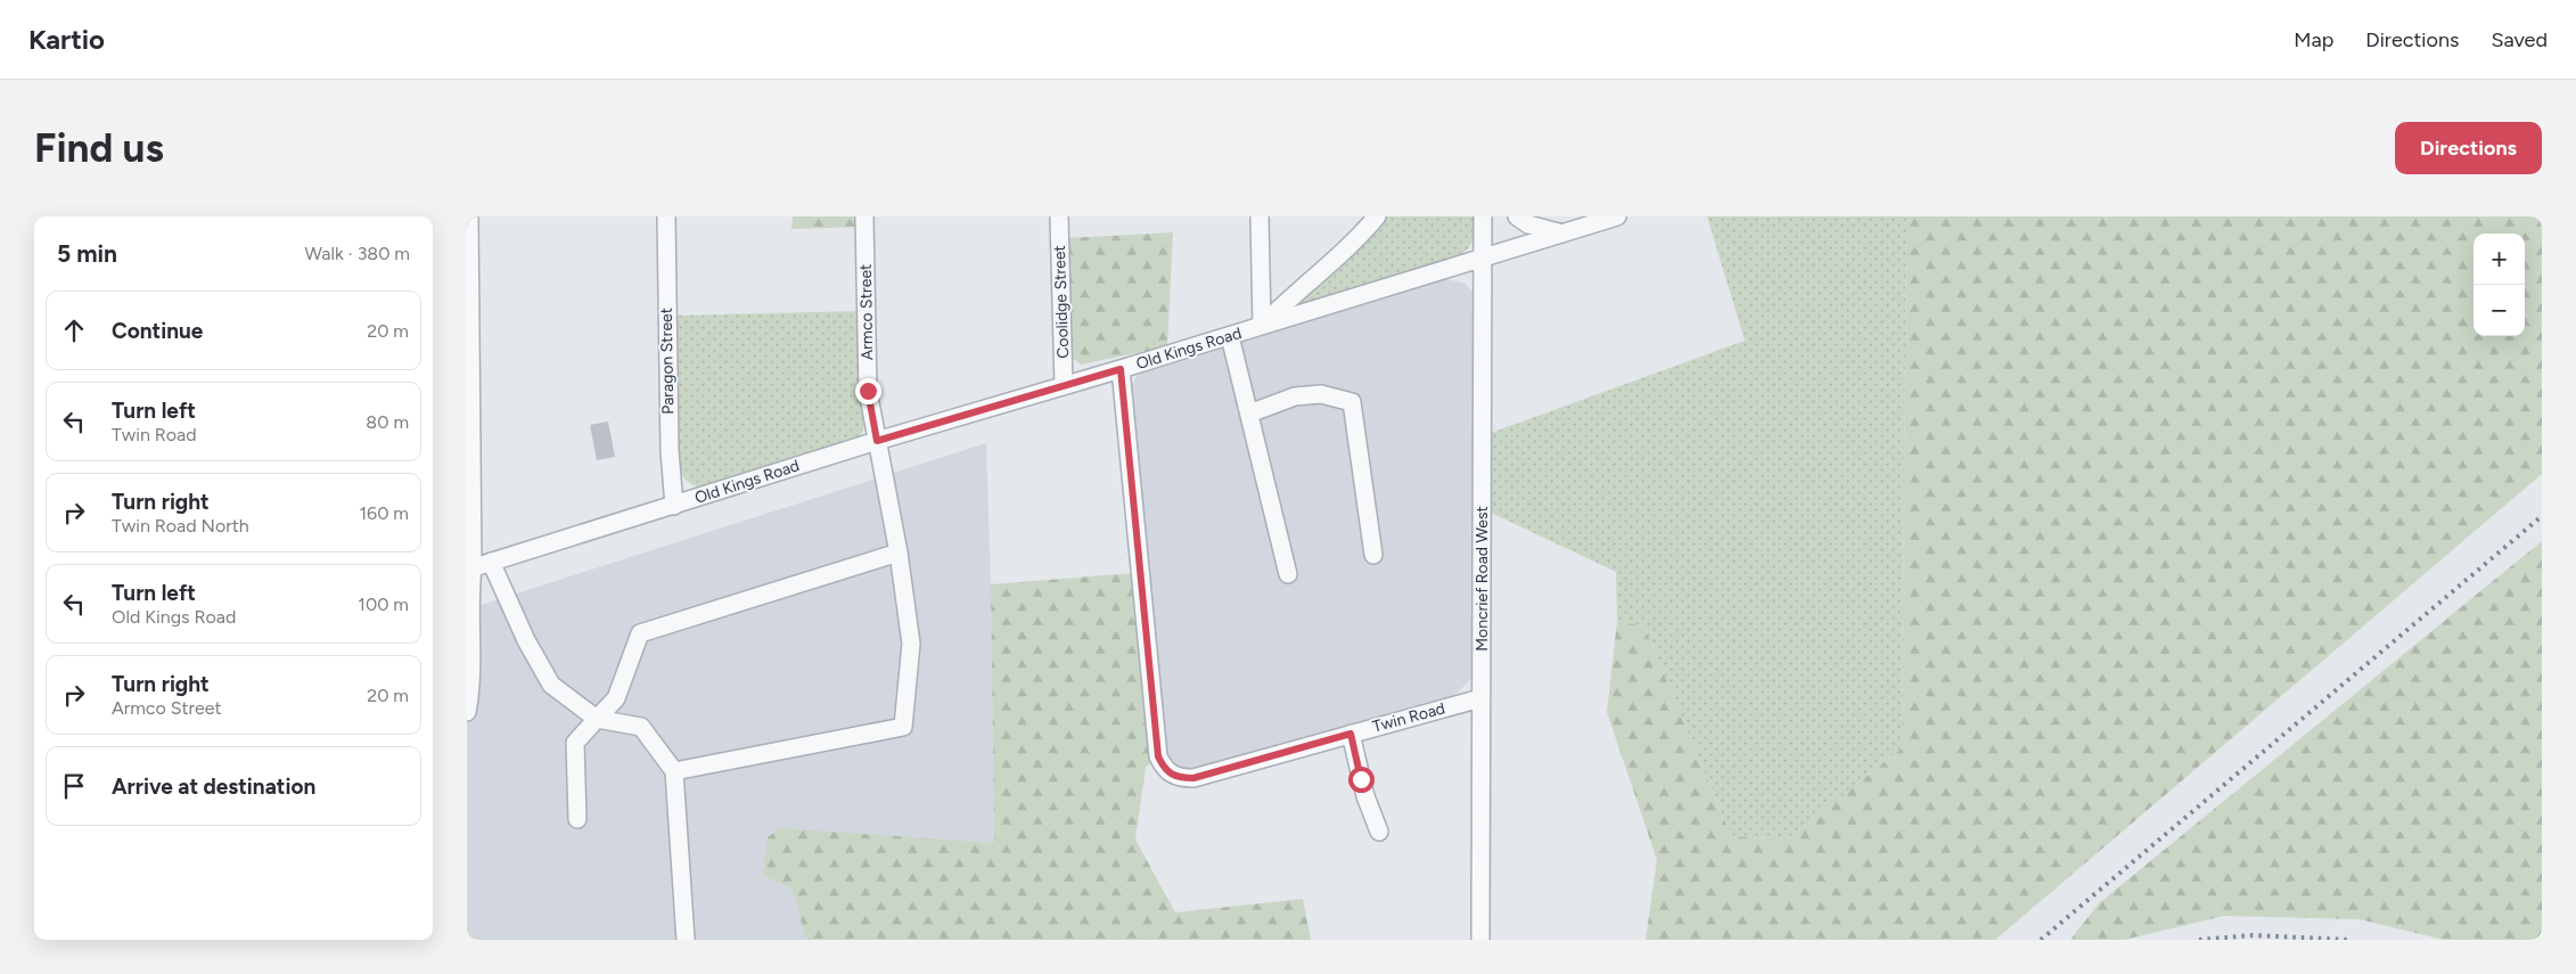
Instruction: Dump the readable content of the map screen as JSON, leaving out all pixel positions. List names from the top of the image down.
{
  "streets": {
    "street": [
      "Coolidge Street",
      "Armco Street",
      "Old Kings Road",
      "Paragon Street",
      "Moncrief Road West",
      "Twin Road"
    ]
  },
  "crossings": [
    ["Coolidge Street", "Old Kings Road"],
    ["Armco Street", "Old Kings Road"],
    ["Old Kings Road", "Paragon Street"],
    ["Old Kings Road", "Moncrief Road West"],
    ["Old Kings Road", "Twin Road"],
    ["Moncrief Road West", "Twin Road"]
  ],
  "page": {
    "header": "Kartio",
    "nav": ["Map", "Directions", "Saved"],
    "buttons": "Directions",
    "title": "Find us",
    "heading": ["5 min", "Walk · 380 m"],
    "map_buttons": ["+", "−"],
    "list": [
      ["Continue", "20 m"],
      ["Turn left", "Twin Road", "80 m"],
      ["Turn right", "Twin Road North", "160 m"],
      ["Turn left", "Old Kings Road", "100 m"],
      ["Turn right", "Armco Street", "20 m"],
      "Arrive at destination"
    ]
  }
}
